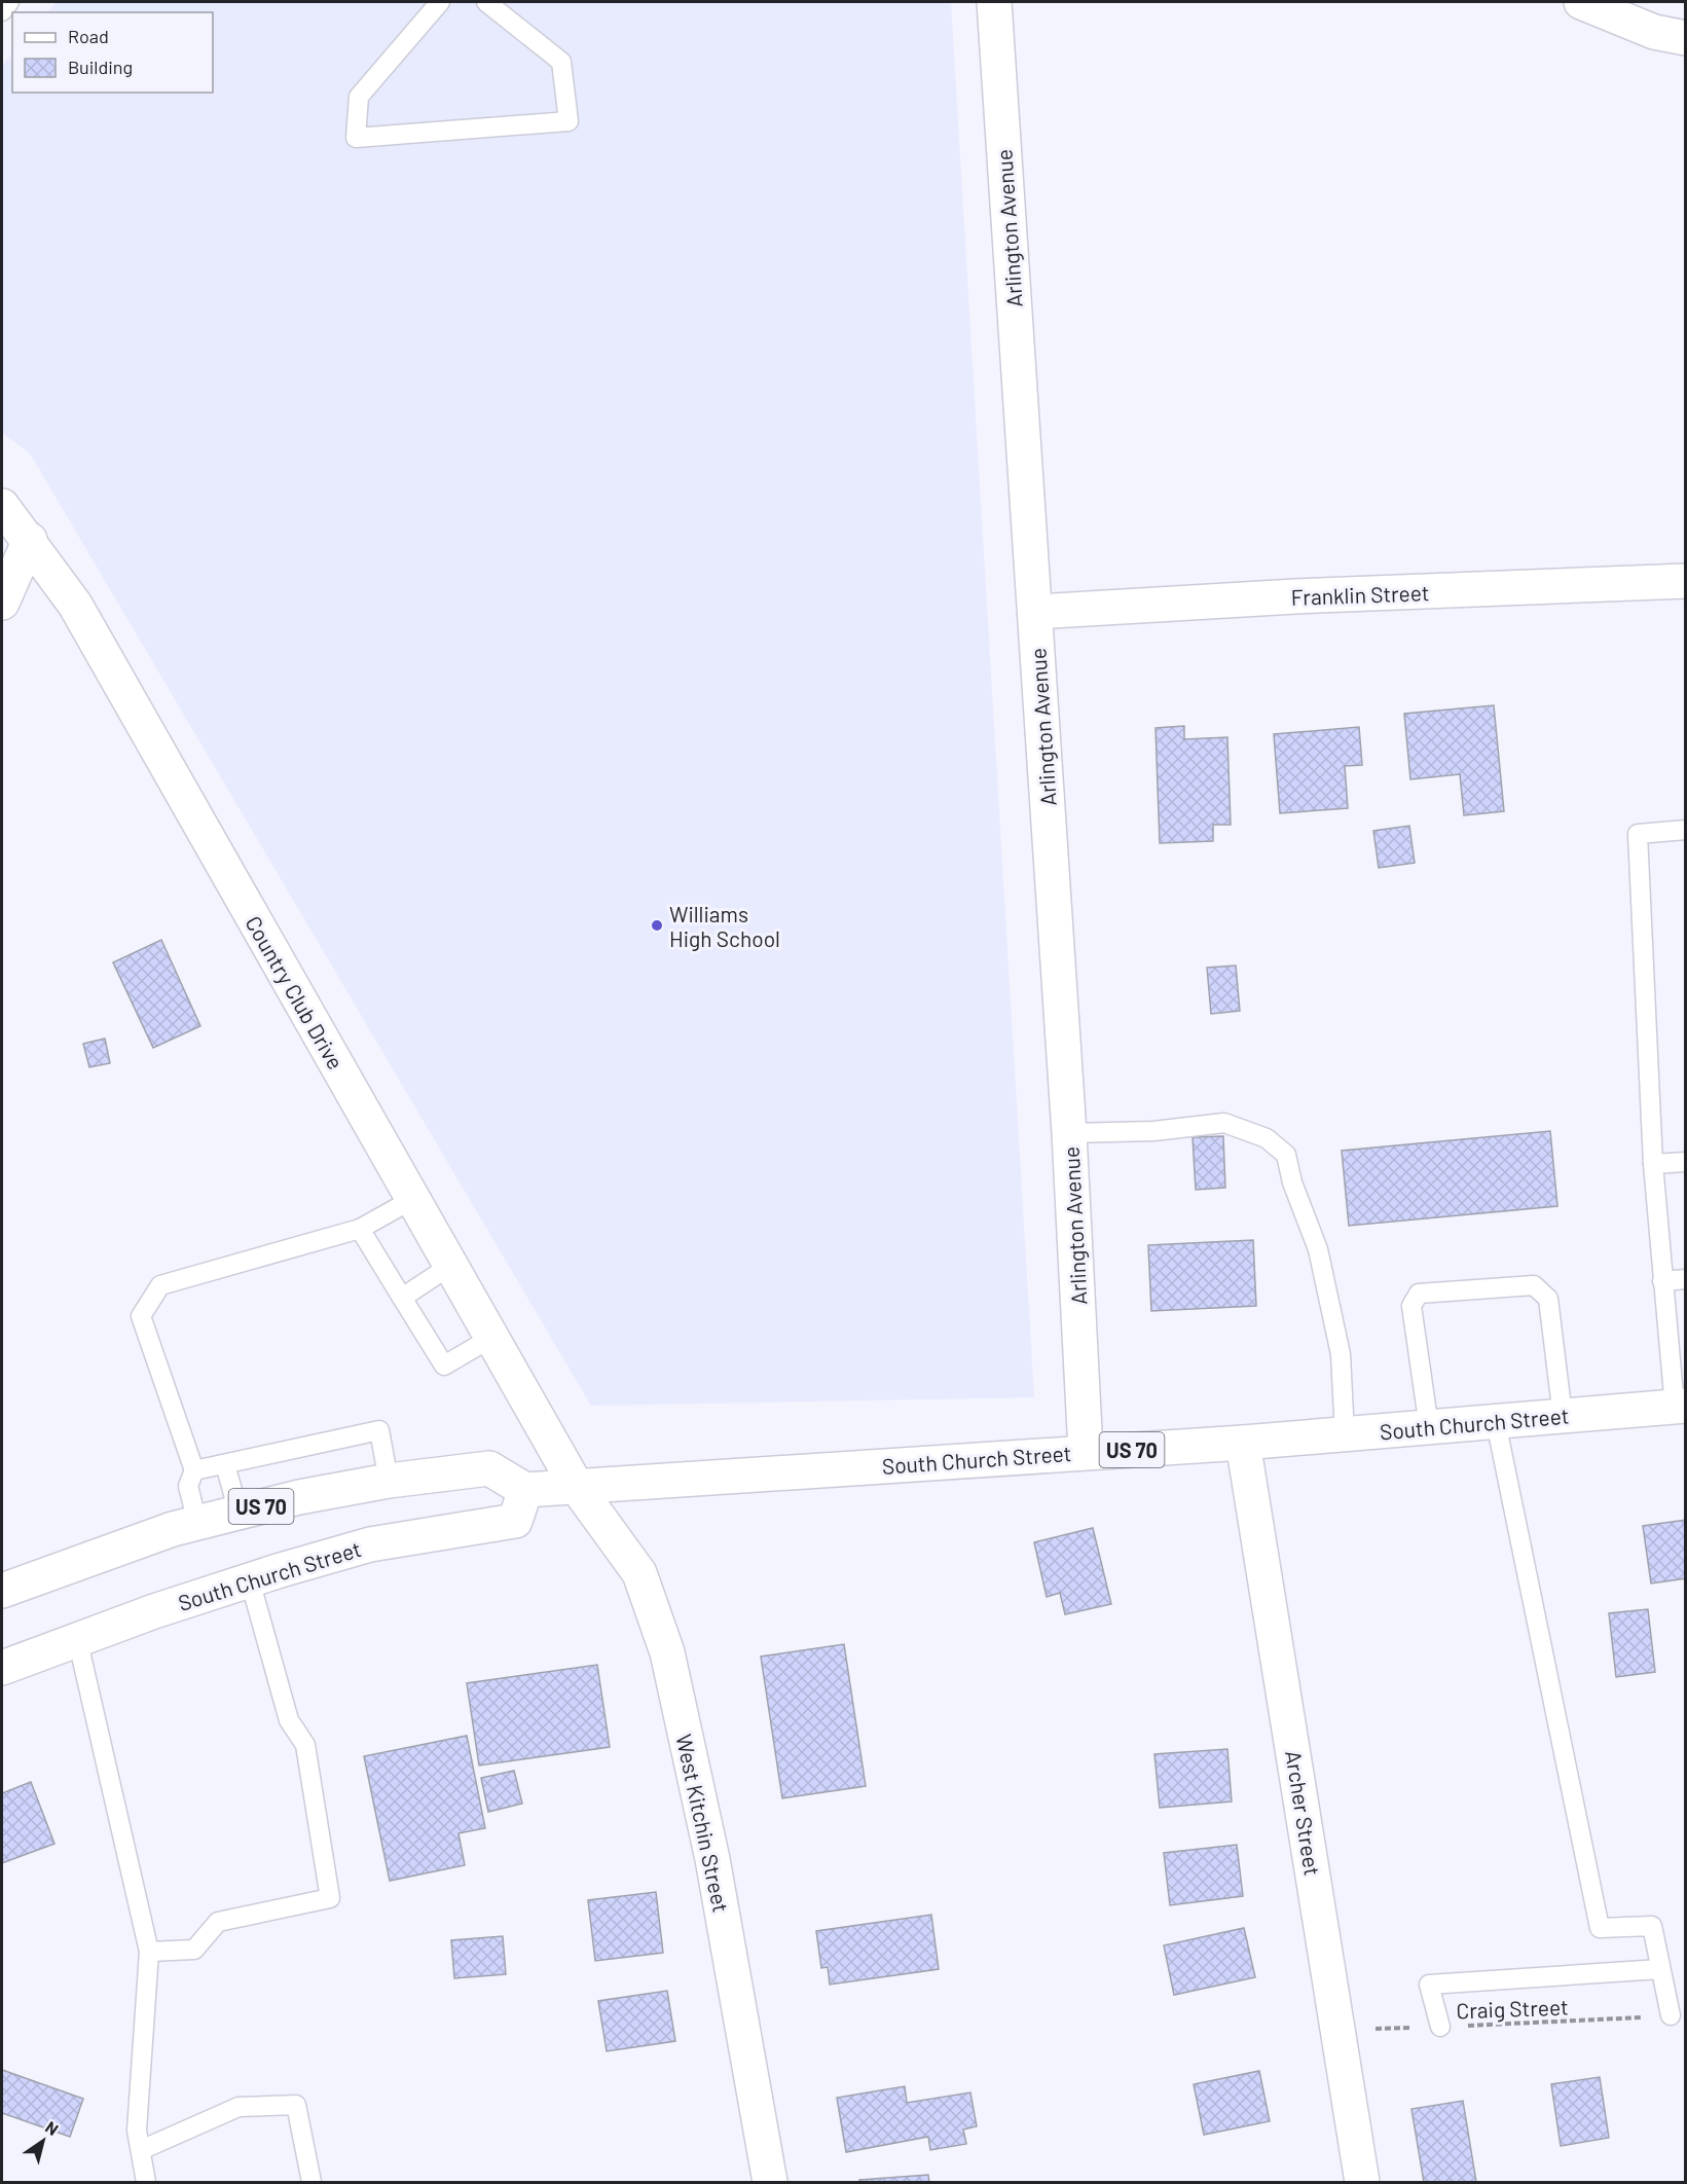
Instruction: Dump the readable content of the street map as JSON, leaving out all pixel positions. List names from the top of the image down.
{
  "streets": {
    "street": [
      "Arlington Avenue",
      "Franklin Street",
      "Country Club Drive",
      "South Church Street",
      "US 70",
      "Archer Street",
      "West Kitchin Street"
    ],
    "path": ["Craig Street"]
  },
  "crossings": [
    ["Arlington Avenue", "Franklin Street"],
    ["Arlington Avenue", "South Church Street"],
    ["Country Club Drive", "South Church Street"],
    ["Country Club Drive", "West Kitchin Street"],
    ["South Church Street", "US 70"],
    ["South Church Street", "Archer Street"],
    ["South Church Street", "West Kitchin Street"],
    ["Archer Street", "Craig Street"]
  ],
  "places": ["Williams High School"],
  "legend": ["Road", "Building"],
  "north": "top right"
}
